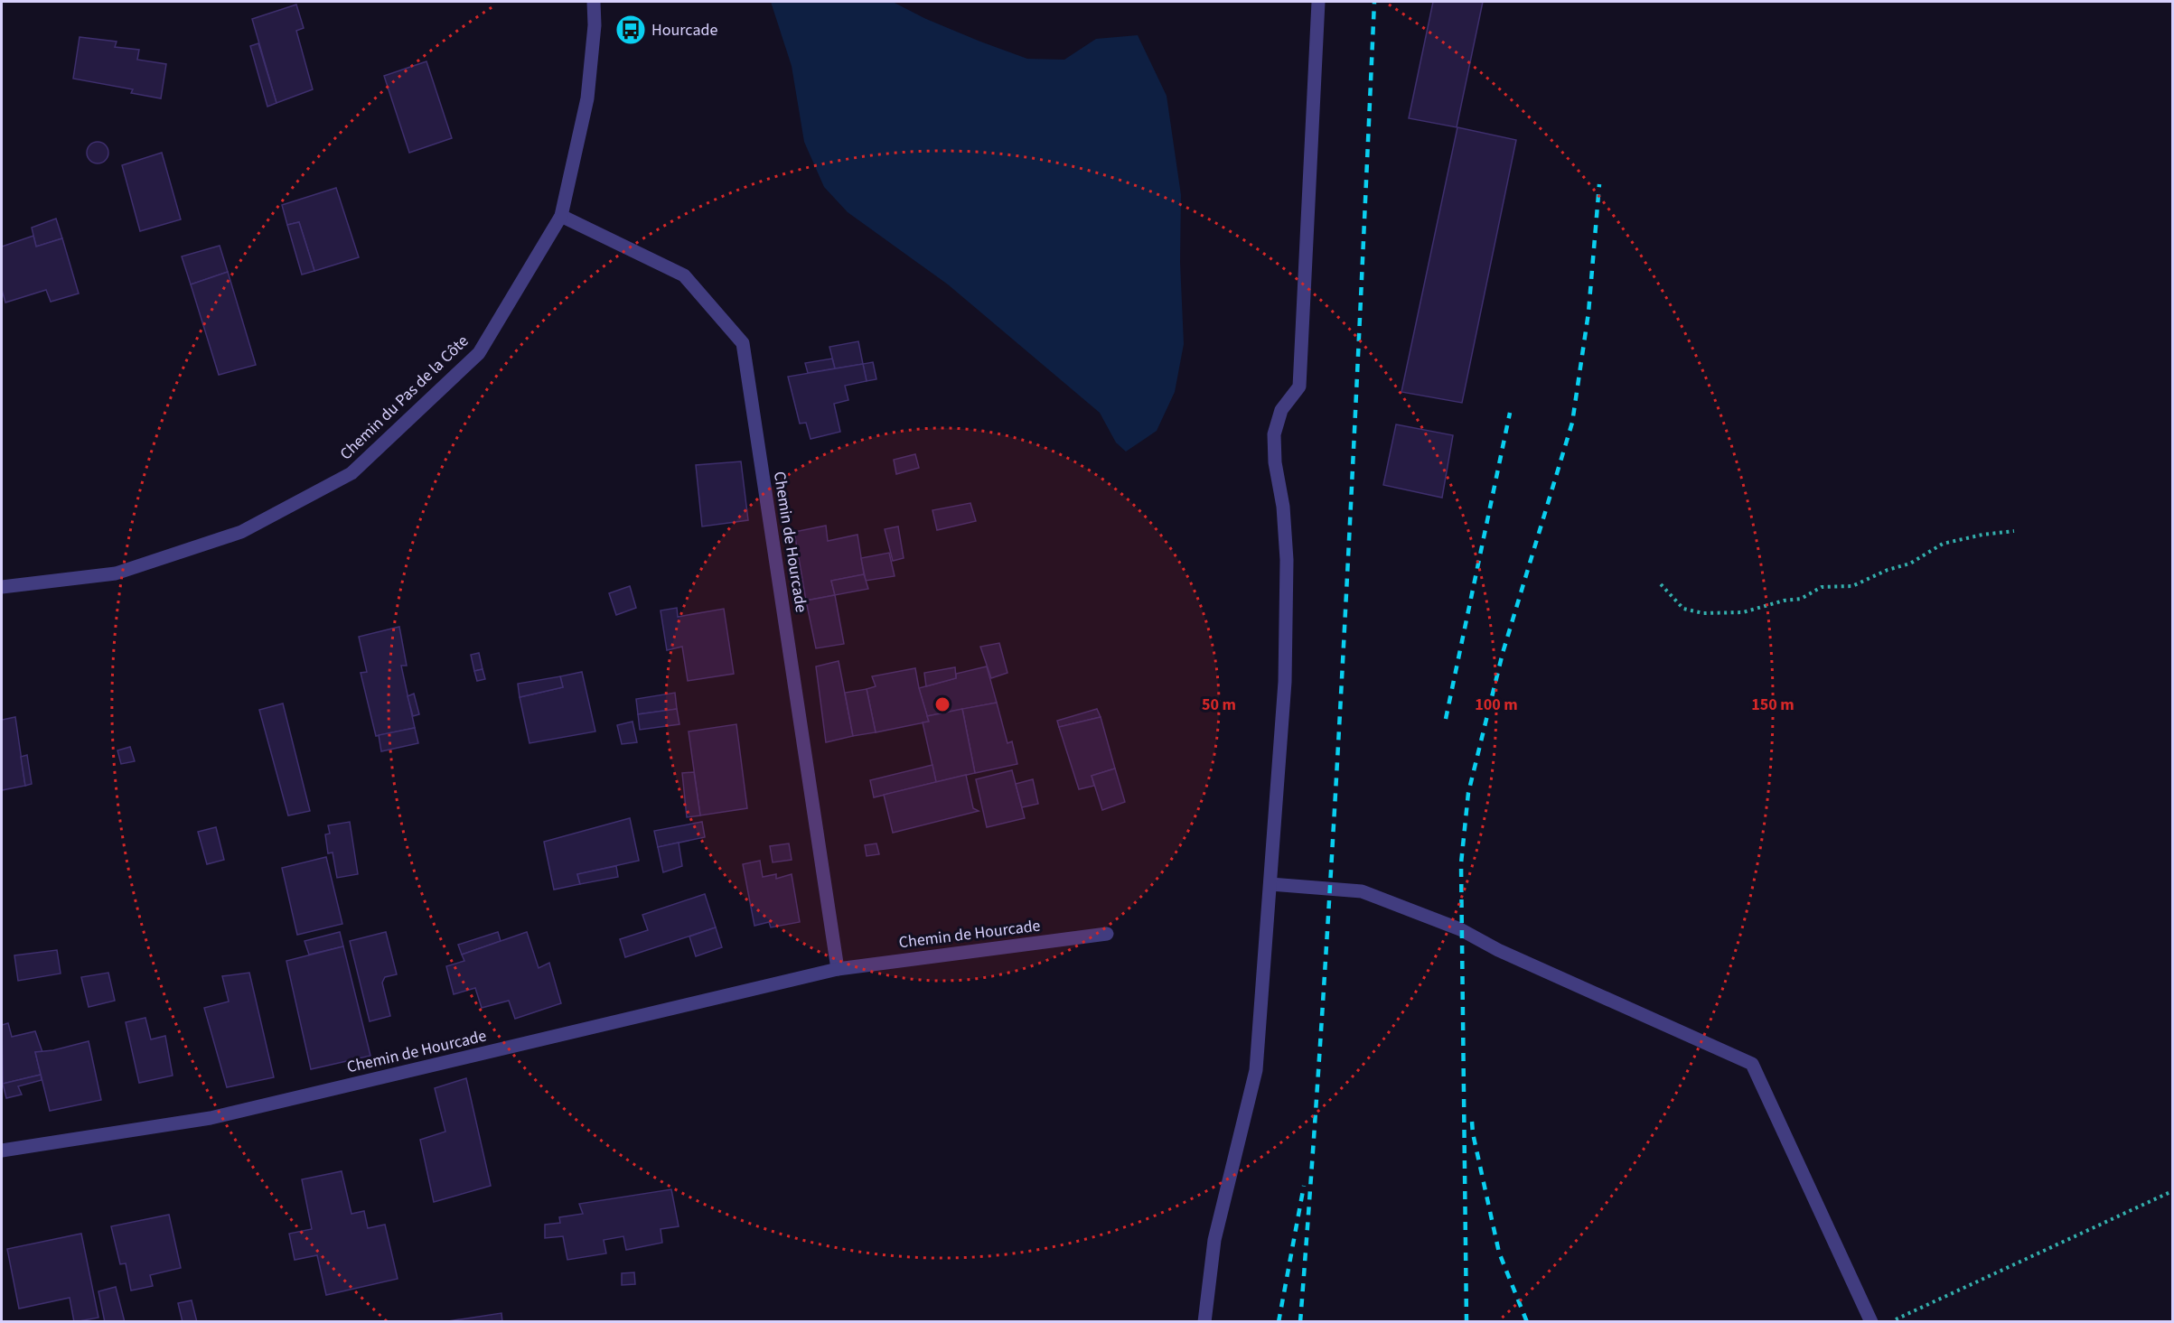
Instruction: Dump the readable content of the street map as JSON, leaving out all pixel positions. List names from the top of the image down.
{
  "streets": {
    "street": ["Chemin du Pas de la Côte", "Chemin de Hourcade"]
  },
  "crossings": [
    ["Chemin du Pas de la Côte", "Chemin de Hourcade"]
  ],
  "places": {
    "bus stop": ["Hourcade"]
  },
  "rings": ["50 m", "100 m", "150 m"]
}
